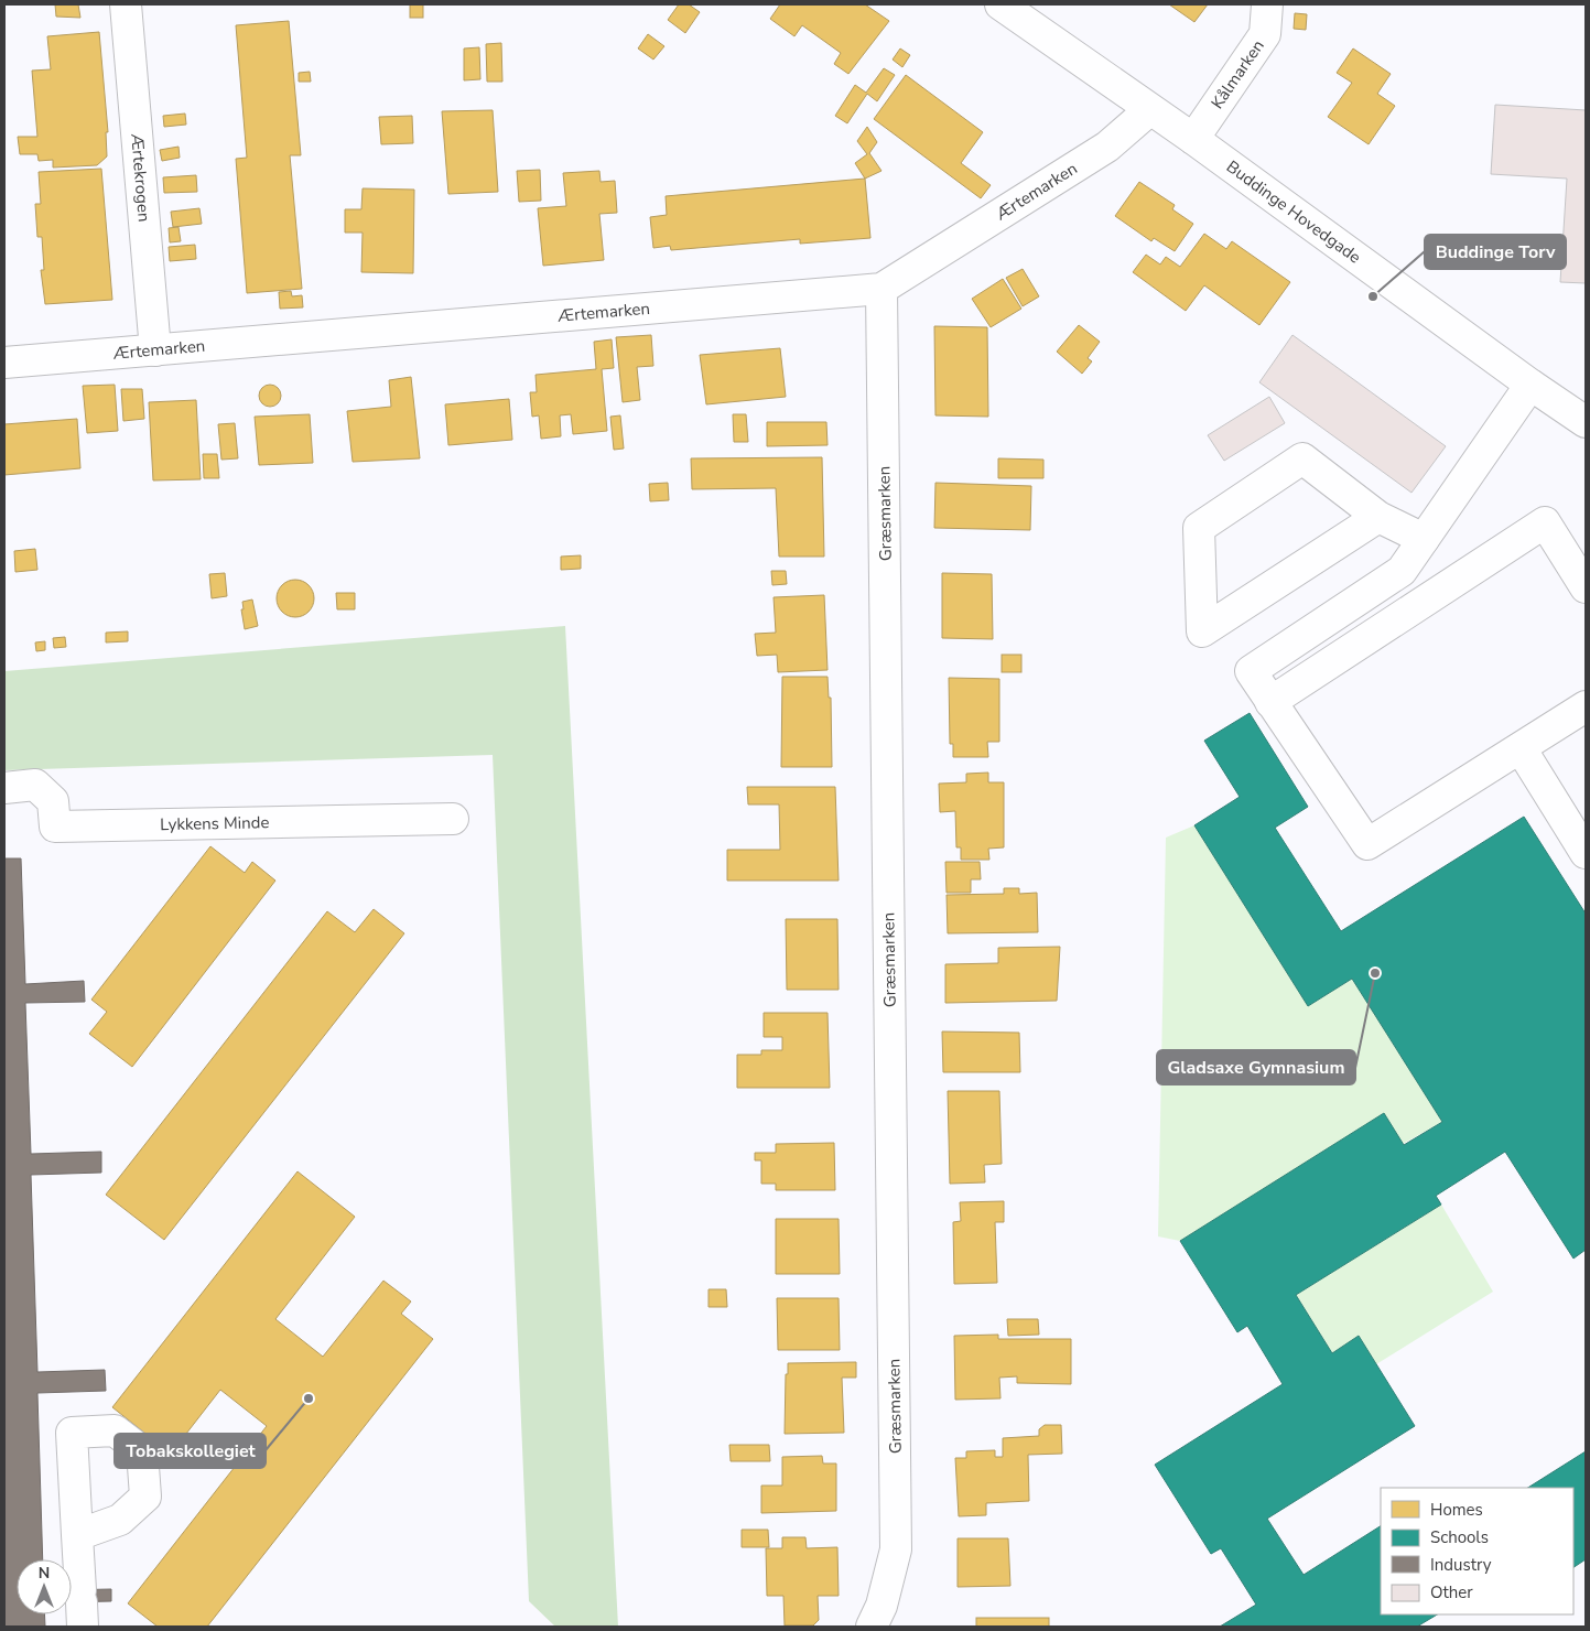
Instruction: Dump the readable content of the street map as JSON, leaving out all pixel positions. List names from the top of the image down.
{
  "streets": {
    "street": [
      "Kålmarken",
      "Ærtekrogen",
      "Ærtemarken",
      "Buddinge Hovedgade",
      "Græsmarken",
      "Lykkens Minde"
    ]
  },
  "crossings": [
    ["Kålmarken", "Buddinge Hovedgade"],
    ["Ærtekrogen", "Ærtemarken"],
    ["Ærtemarken", "Buddinge Hovedgade"],
    ["Ærtemarken", "Græsmarken"]
  ],
  "places": ["Buddinge Torv", "Gladsaxe Gymnasium", "Tobakskollegiet"],
  "legend": [
    "Homes",
    "Schools",
    "Industry",
    "Other"
  ],
  "north": "top"
}
